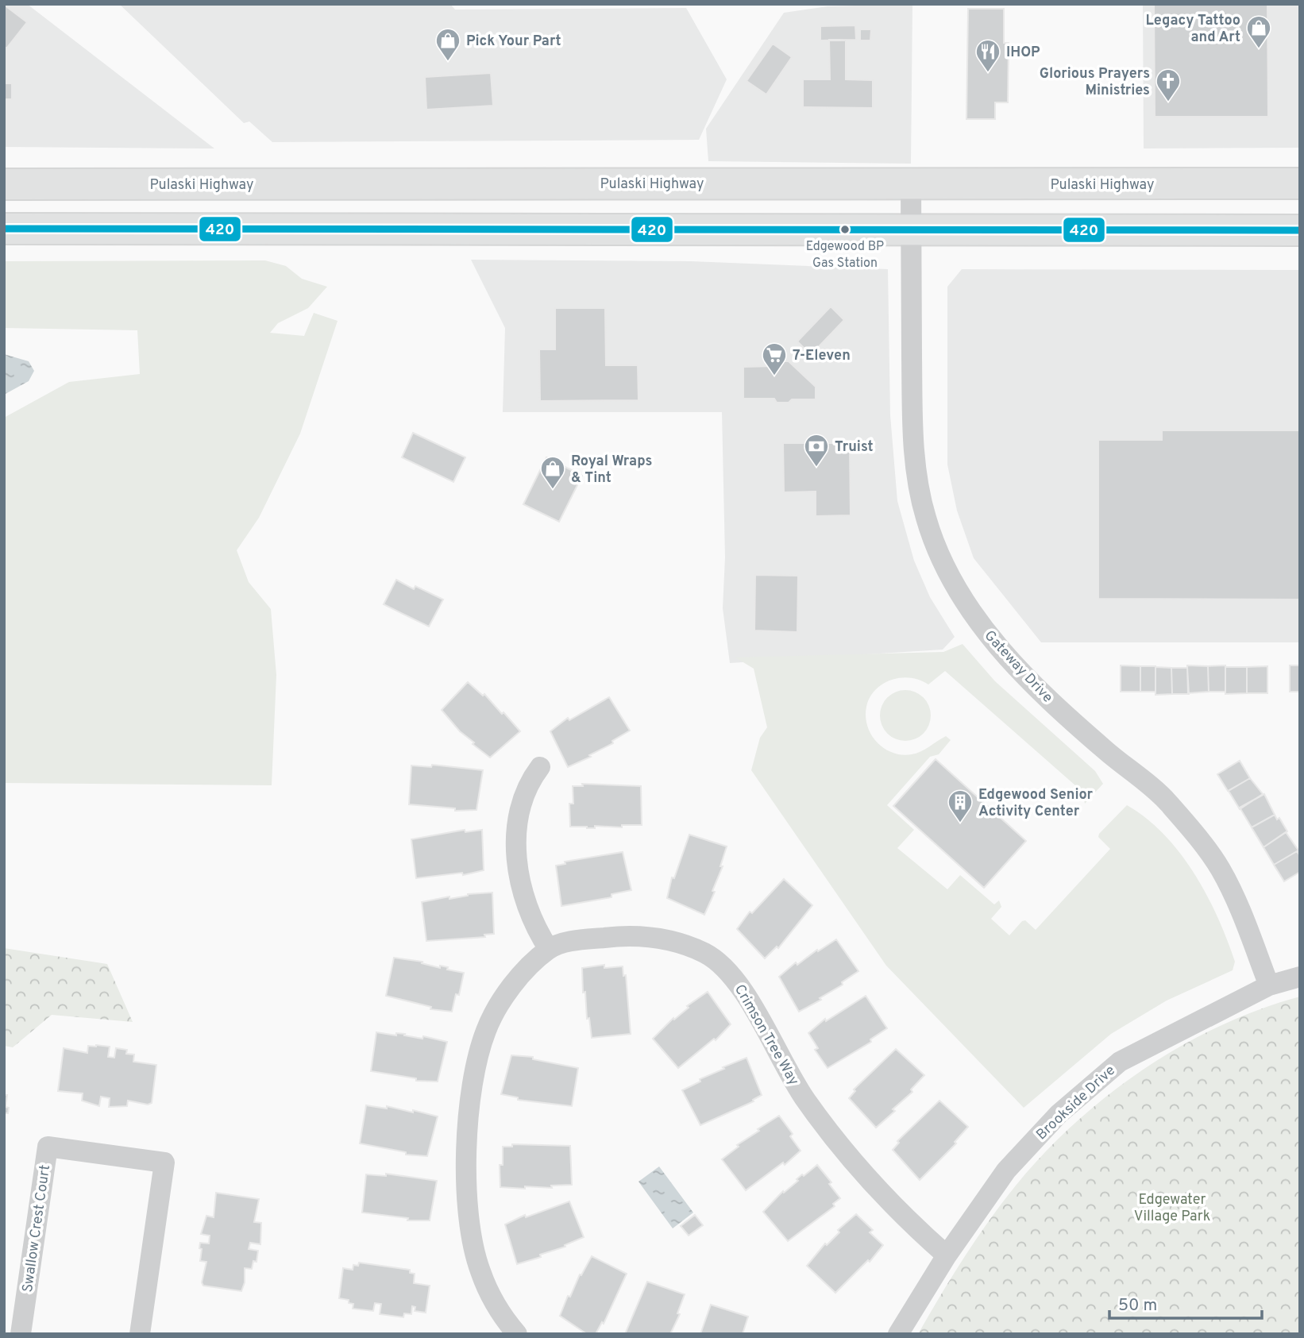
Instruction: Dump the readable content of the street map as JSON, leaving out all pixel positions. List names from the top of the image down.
{
  "streets": {
    "highway": ["Pulaski Highway"],
    "street": [
      "Gateway Drive",
      "Crimson Tree Way",
      "Brookside Drive",
      "Swallow Crest Court"
    ]
  },
  "crossings": [
    ["Pulaski Highway", "Gateway Drive"],
    ["Gateway Drive", "Brookside Drive"],
    ["Crimson Tree Way", "Brookside Drive"]
  ],
  "parks": ["Edgewater Village Park"],
  "places": {
    "shop": ["Legacy Tattoo and Art", "Pick Your Part", "Royal Wraps & Tint"],
    "restaurant": ["IHOP"],
    "church": ["Glorious Prayers Ministries"],
    "other": ["Edgewood BP Gas Station"],
    "supermarket": ["7-Eleven"],
    "bank": ["Truist"],
    "building": ["Edgewood Senior Activity Center"]
  },
  "lines": ["transit line 420"],
  "scale_bar": "50 m"
}
